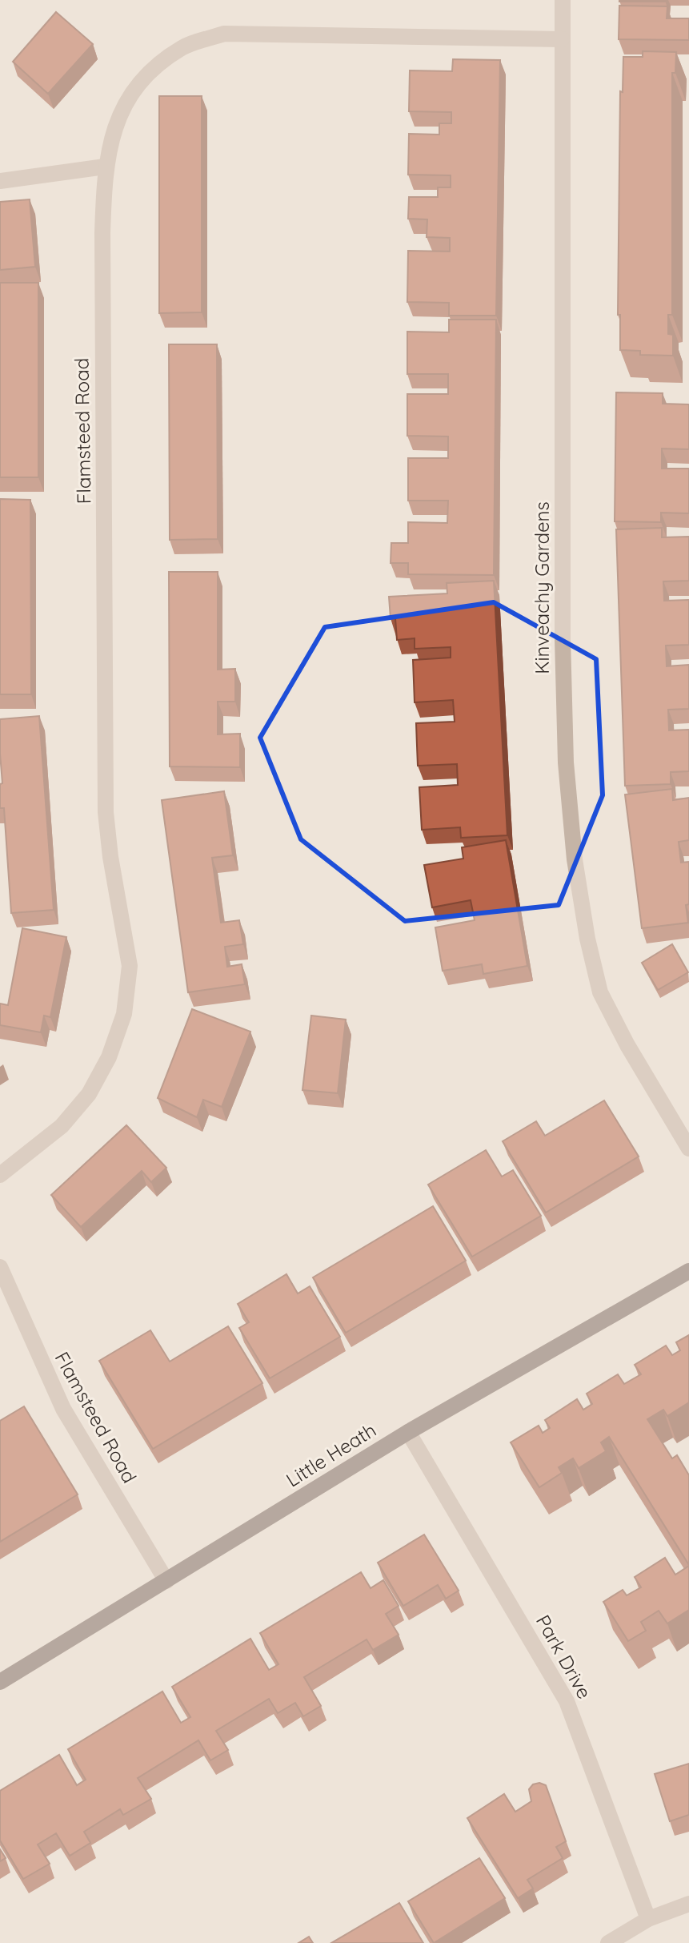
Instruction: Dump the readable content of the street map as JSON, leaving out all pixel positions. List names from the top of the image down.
{
  "streets": {
    "main road": ["Little Heath"],
    "street": ["Flamsteed Road", "Kinveachy Gardens", "Park Drive"]
  },
  "crossings": [
    ["Flamsteed Road", "Kinveachy Gardens"],
    ["Flamsteed Road", "Little Heath"],
    ["Little Heath", "Park Drive"]
  ]
}
